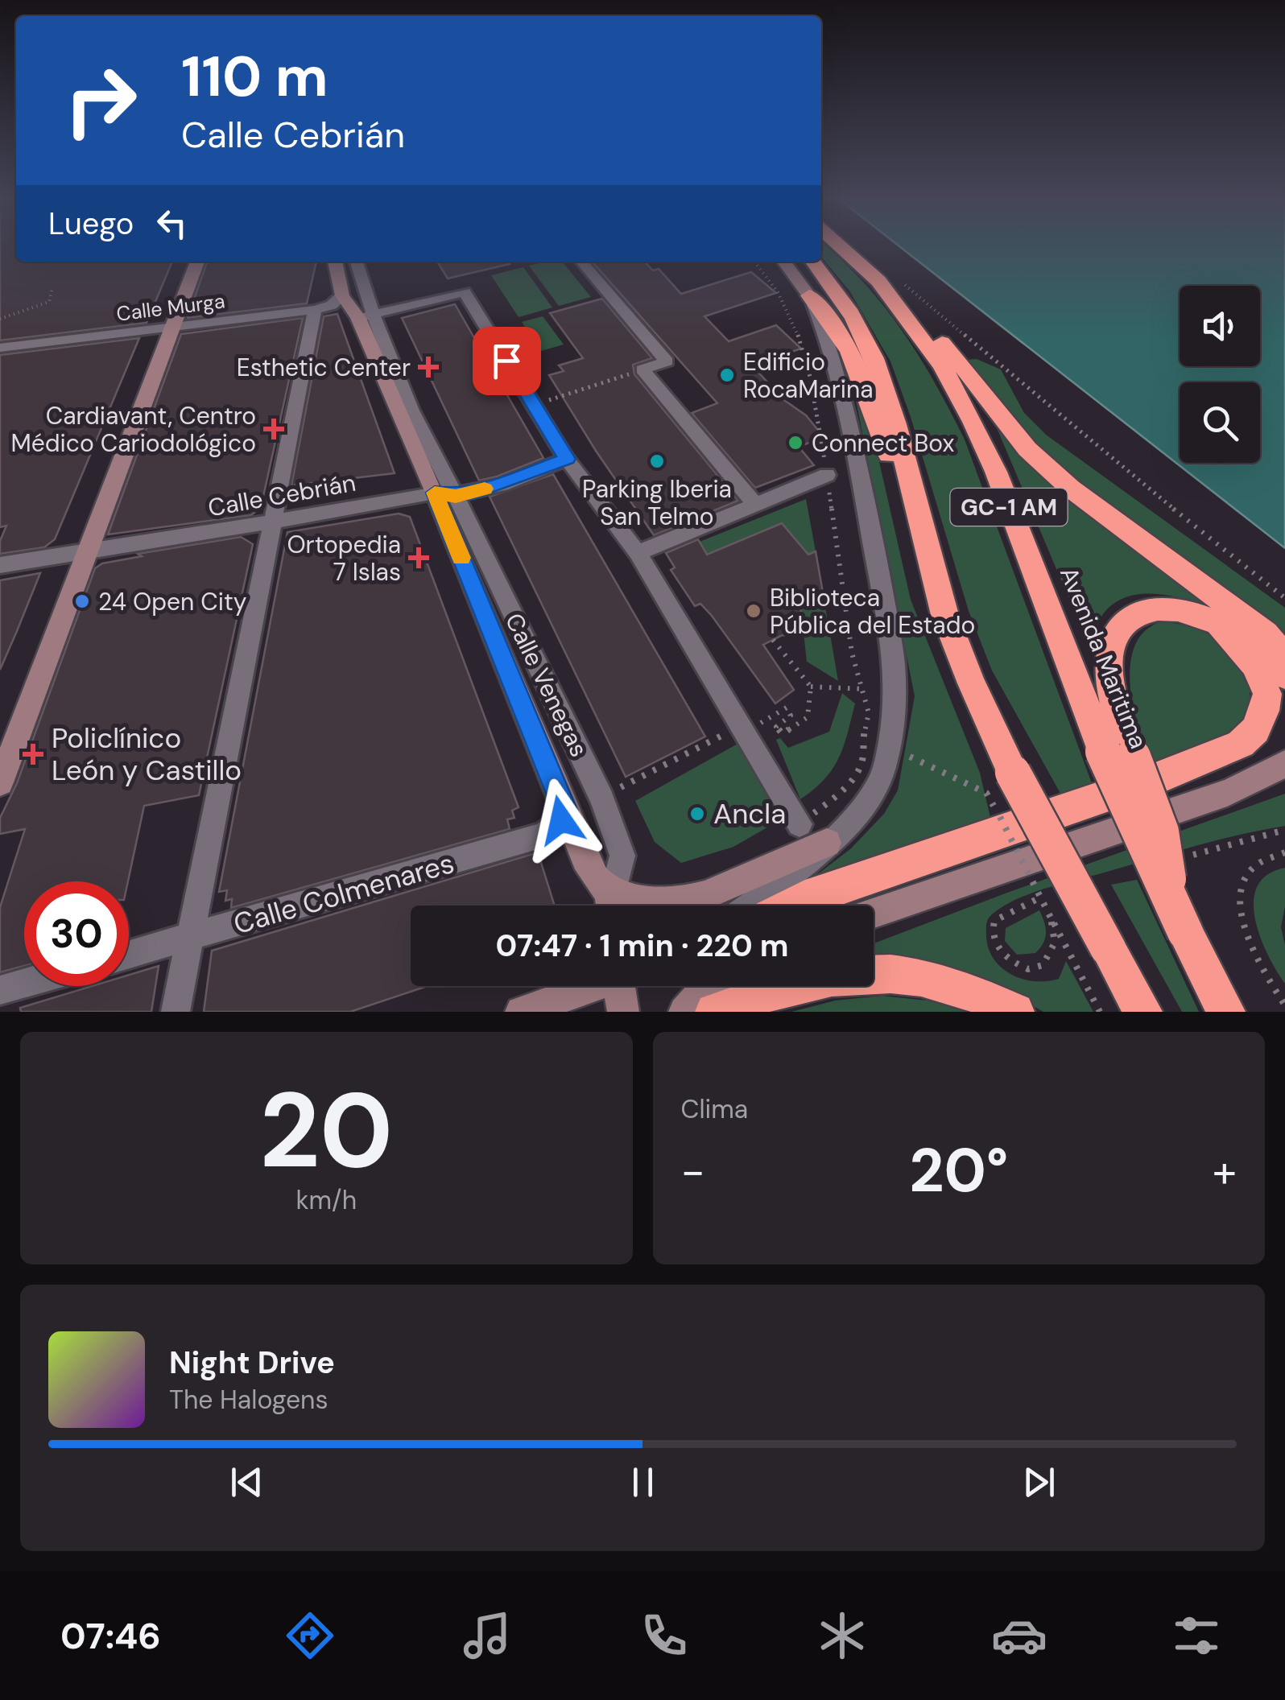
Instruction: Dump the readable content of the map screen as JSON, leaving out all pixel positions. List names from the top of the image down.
{
  "streets": {
    "highway": ["GC-1 AM", "Avenida Maritima"],
    "street": [
      "Calle Murga",
      "Calle Cebrián",
      "Calle Venegas",
      "Calle Colmenares"
    ]
  },
  "crossings": [
    ["Calle Murga", "Calle Venegas"],
    ["Calle Cebrián", "Calle Venegas"],
    ["Calle Venegas", "Calle Colmenares"]
  ],
  "places": {
    "health": [
      "Esthetic Center",
      "Cardiavant, Centro Médico Cariodológico",
      "Ortopedia 7 Islas",
      "Policlínico León y Castillo"
    ],
    "other": [
      "Edificio RocaMarina",
      "Connect Box",
      "Parking Iberia San Telmo",
      "24 Open City",
      "Biblioteca Pública del Estado",
      "Ancla"
    ]
  },
  "page": {
    "turn": ["110 m", "Calle Cebrián"],
    "then": "Luego",
    "limit": "30",
    "trip": "07:47 · 1 min · 220 m",
    "tile": [
      ["20", "km/h"],
      "Clima"
    ],
    "heat": ["−", "20°", "+"],
    "song": ["Night Drive", "The Halogens"],
    "tabs": "07:46"
  }
}
